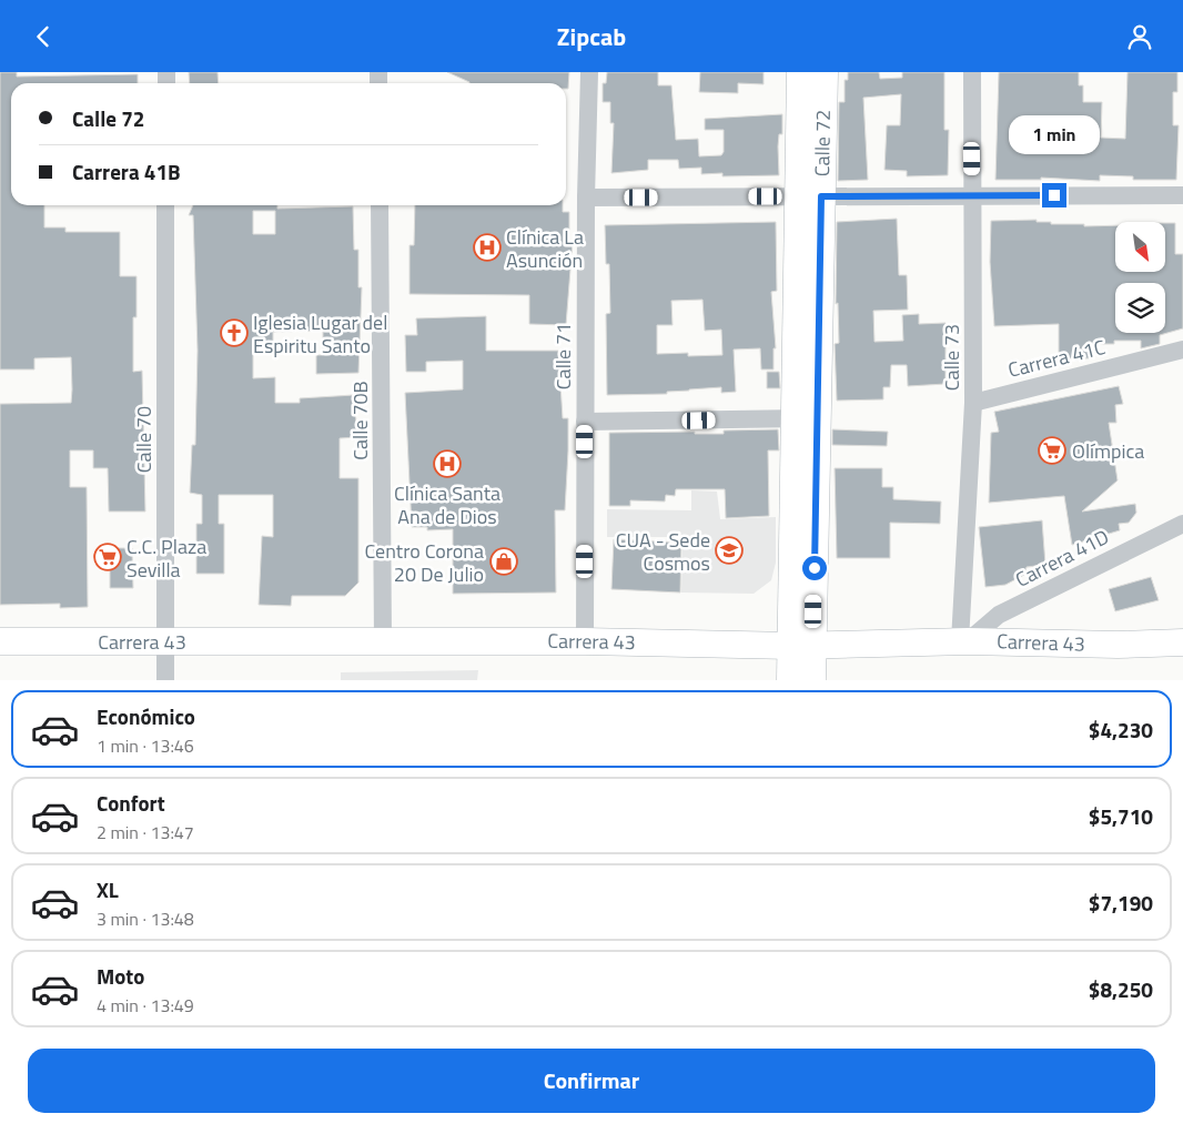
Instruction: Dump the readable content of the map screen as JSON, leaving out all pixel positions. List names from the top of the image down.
{
  "streets": {
    "street": [
      "Calle 72",
      "Calle 71",
      "Calle 73",
      "Carrera 41C",
      "Calle 70B",
      "Calle 70",
      "Carrera 41D",
      "Carrera 43"
    ]
  },
  "crossings": [
    ["Calle 72", "Carrera 43"],
    ["Calle 71", "Carrera 43"],
    ["Calle 73", "Carrera 41C"],
    ["Calle 73", "Carrera 41D"],
    ["Calle 73", "Carrera 43"],
    ["Calle 70B", "Carrera 43"],
    ["Calle 70", "Carrera 43"],
    ["Carrera 41D", "Carrera 43"]
  ],
  "places": {
    "hospital": ["Clínica La Asunción", "Clínica Santa Ana de Dios"],
    "church": ["Iglesia Lugar del Espiritu Santo"],
    "supermarket": ["Olímpica", "C.C. Plaza Sevilla"],
    "school or university": ["CUA - Sede Cosmos"],
    "shop": ["Centro Corona 20 De Julio"]
  },
  "north": "bottom right",
  "page": {
    "header": "Zipcab",
    "banner": ["Calle 72", "Carrera 41B"],
    "bubble": "1 min",
    "list": [
      {
        "name": "Económico",
        "note": "1 min · 13:46",
        "value": "$4,230"
      },
      {
        "name": "Confort",
        "note": "2 min · 13:47",
        "value": "$5,710"
      },
      {
        "name": "XL",
        "note": "3 min · 13:48",
        "value": "$7,190"
      },
      {
        "name": "Moto",
        "note": "4 min · 13:49",
        "value": "$8,250"
      }
    ],
    "buttons": "Confirmar"
  }
}
